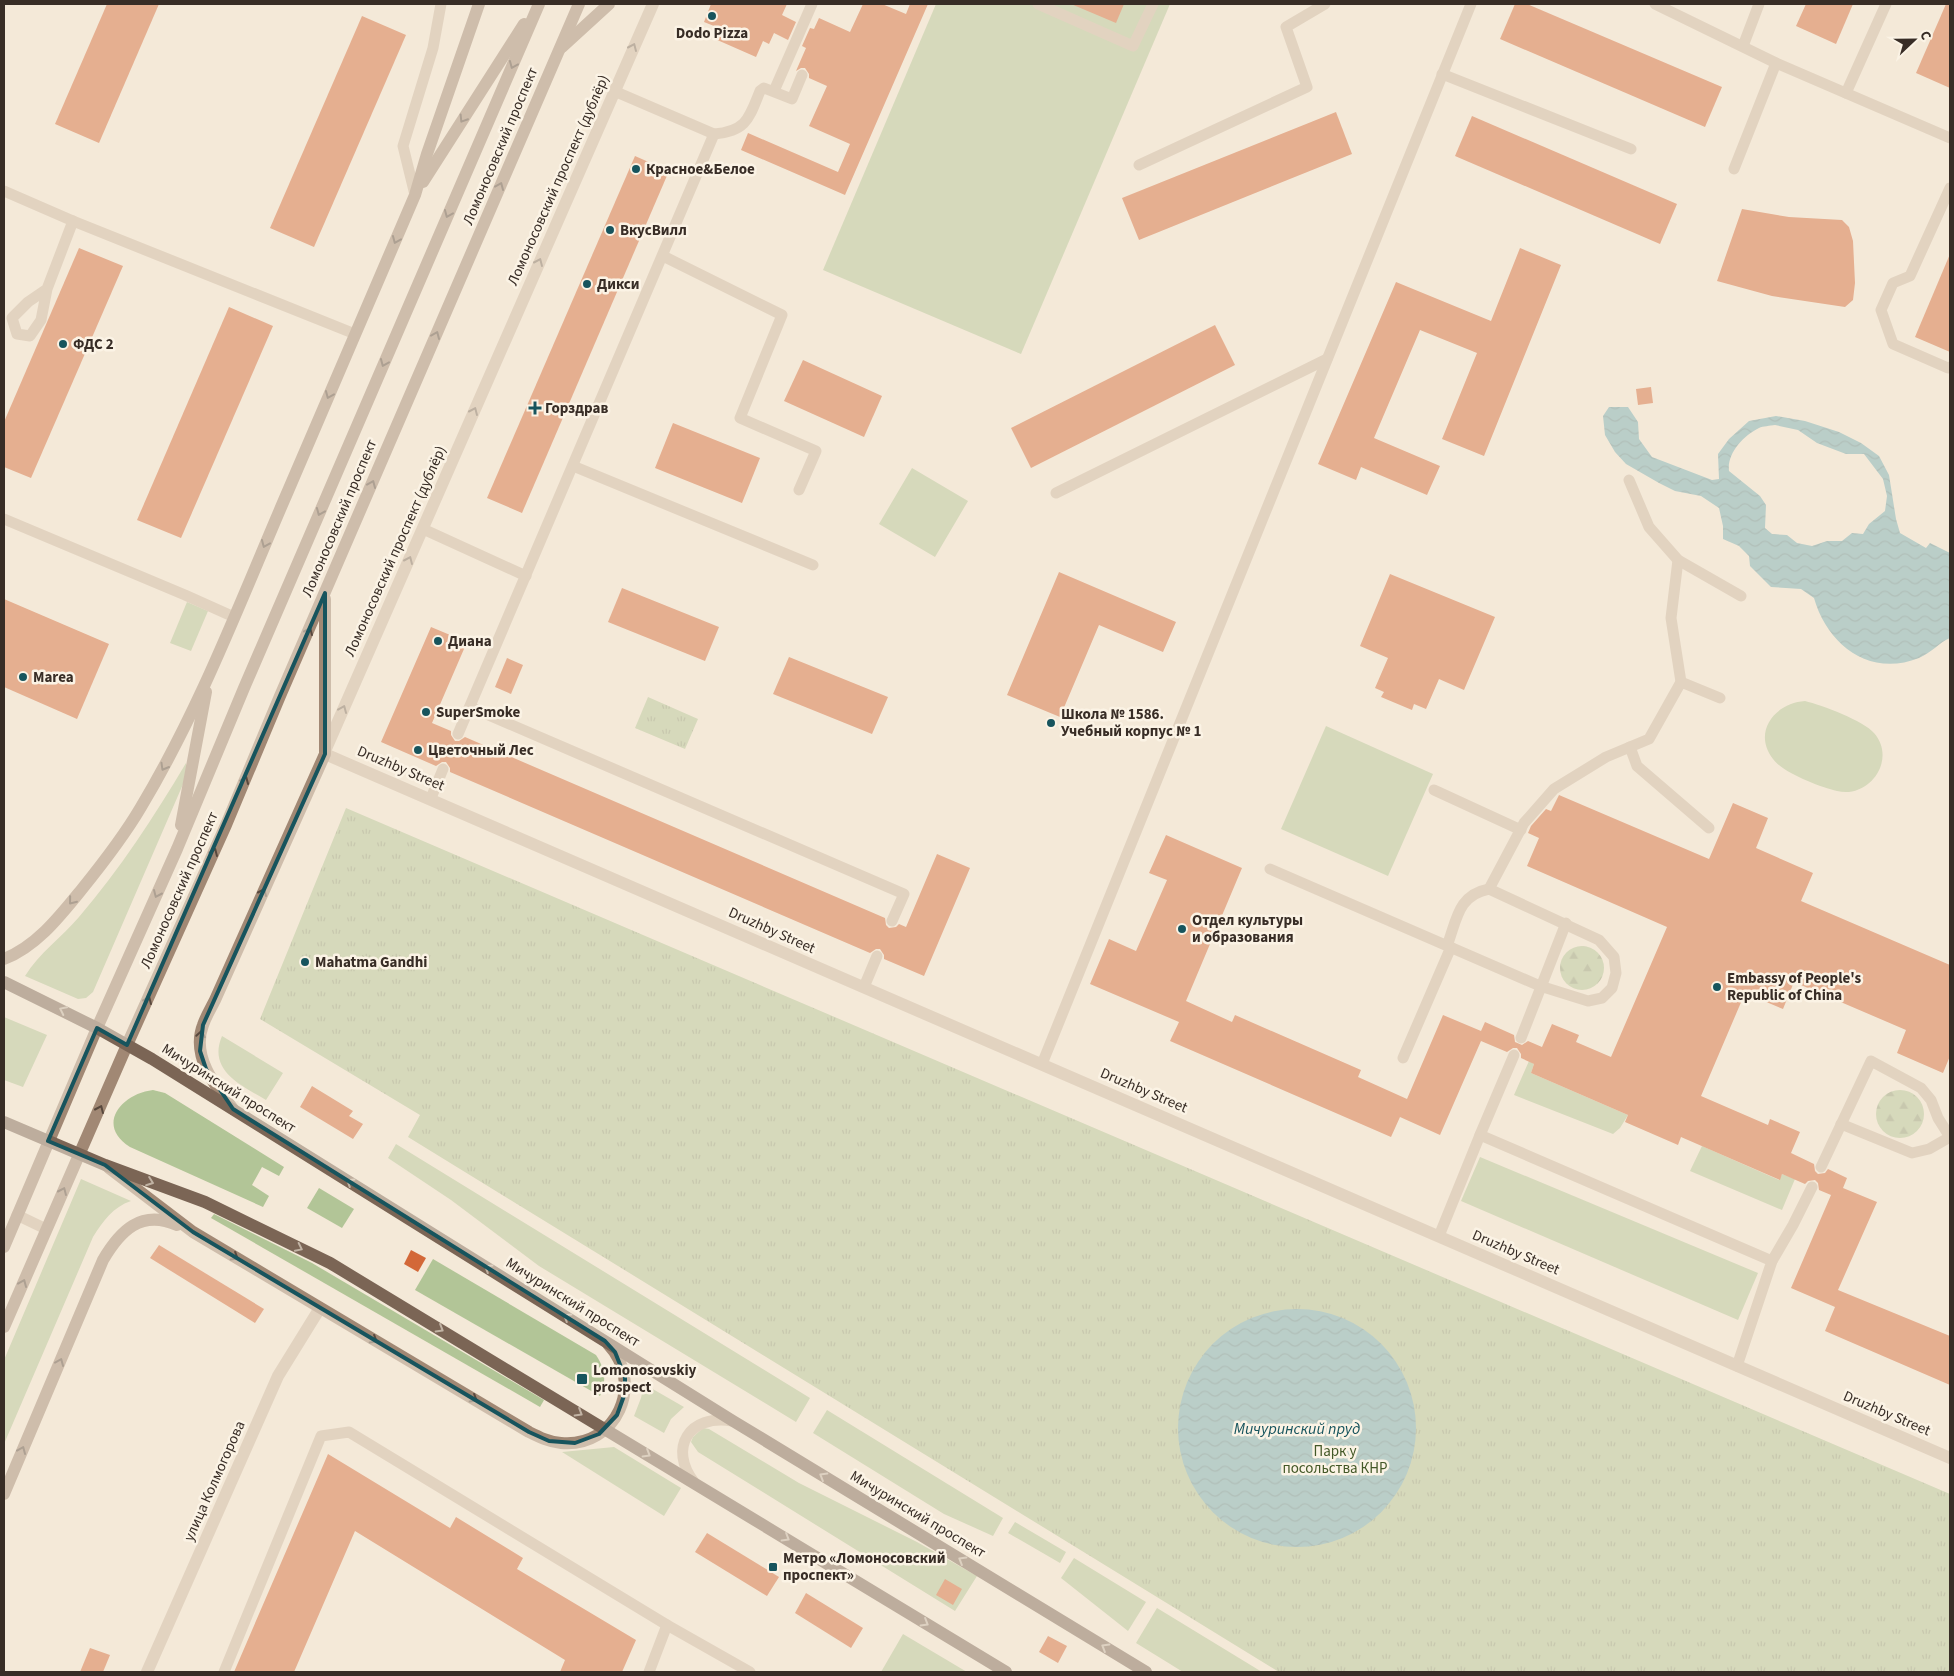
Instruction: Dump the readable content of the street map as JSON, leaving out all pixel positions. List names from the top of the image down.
{
  "streets": {
    "main road": ["Ломоносовский проспект", "Ломоносовский проспект (дублёр)", "Мичуринский проспект"],
    "street": ["Druzhby Street", "улица Колмогорова"]
  },
  "crossings": [
    ["Ломоносовский проспект", "Мичуринский проспект"],
    ["Ломоносовский проспект (дублёр)", "Druzhby Street"],
    ["Ломоносовский проспект (дублёр)", "Мичуринский проспект"]
  ],
  "one_way": ["Ломоносовский проспект (дублёр)"],
  "water": ["Мичуринский пруд"],
  "parks": ["Парк у посольства КНР"],
  "places": {
    "other": [
      "Dodo Pizza",
      "Красное&Белое",
      "ВкусВилл",
      "Дикси",
      "ФДС 2",
      "Диана",
      "Marea",
      "SuperSmoke",
      "Школа № 1586. Учебный корпус № 1",
      "Цветочный Лес",
      "Отдел культуры и образования",
      "Mahatma Gandhi",
      "Embassy of People's Republic of China"
    ],
    "health": ["Горздрав"],
    "transit": ["Lomonosovskiy prospect", "Метро «Ломоносовский проспект»"]
  },
  "north": "right"
}
